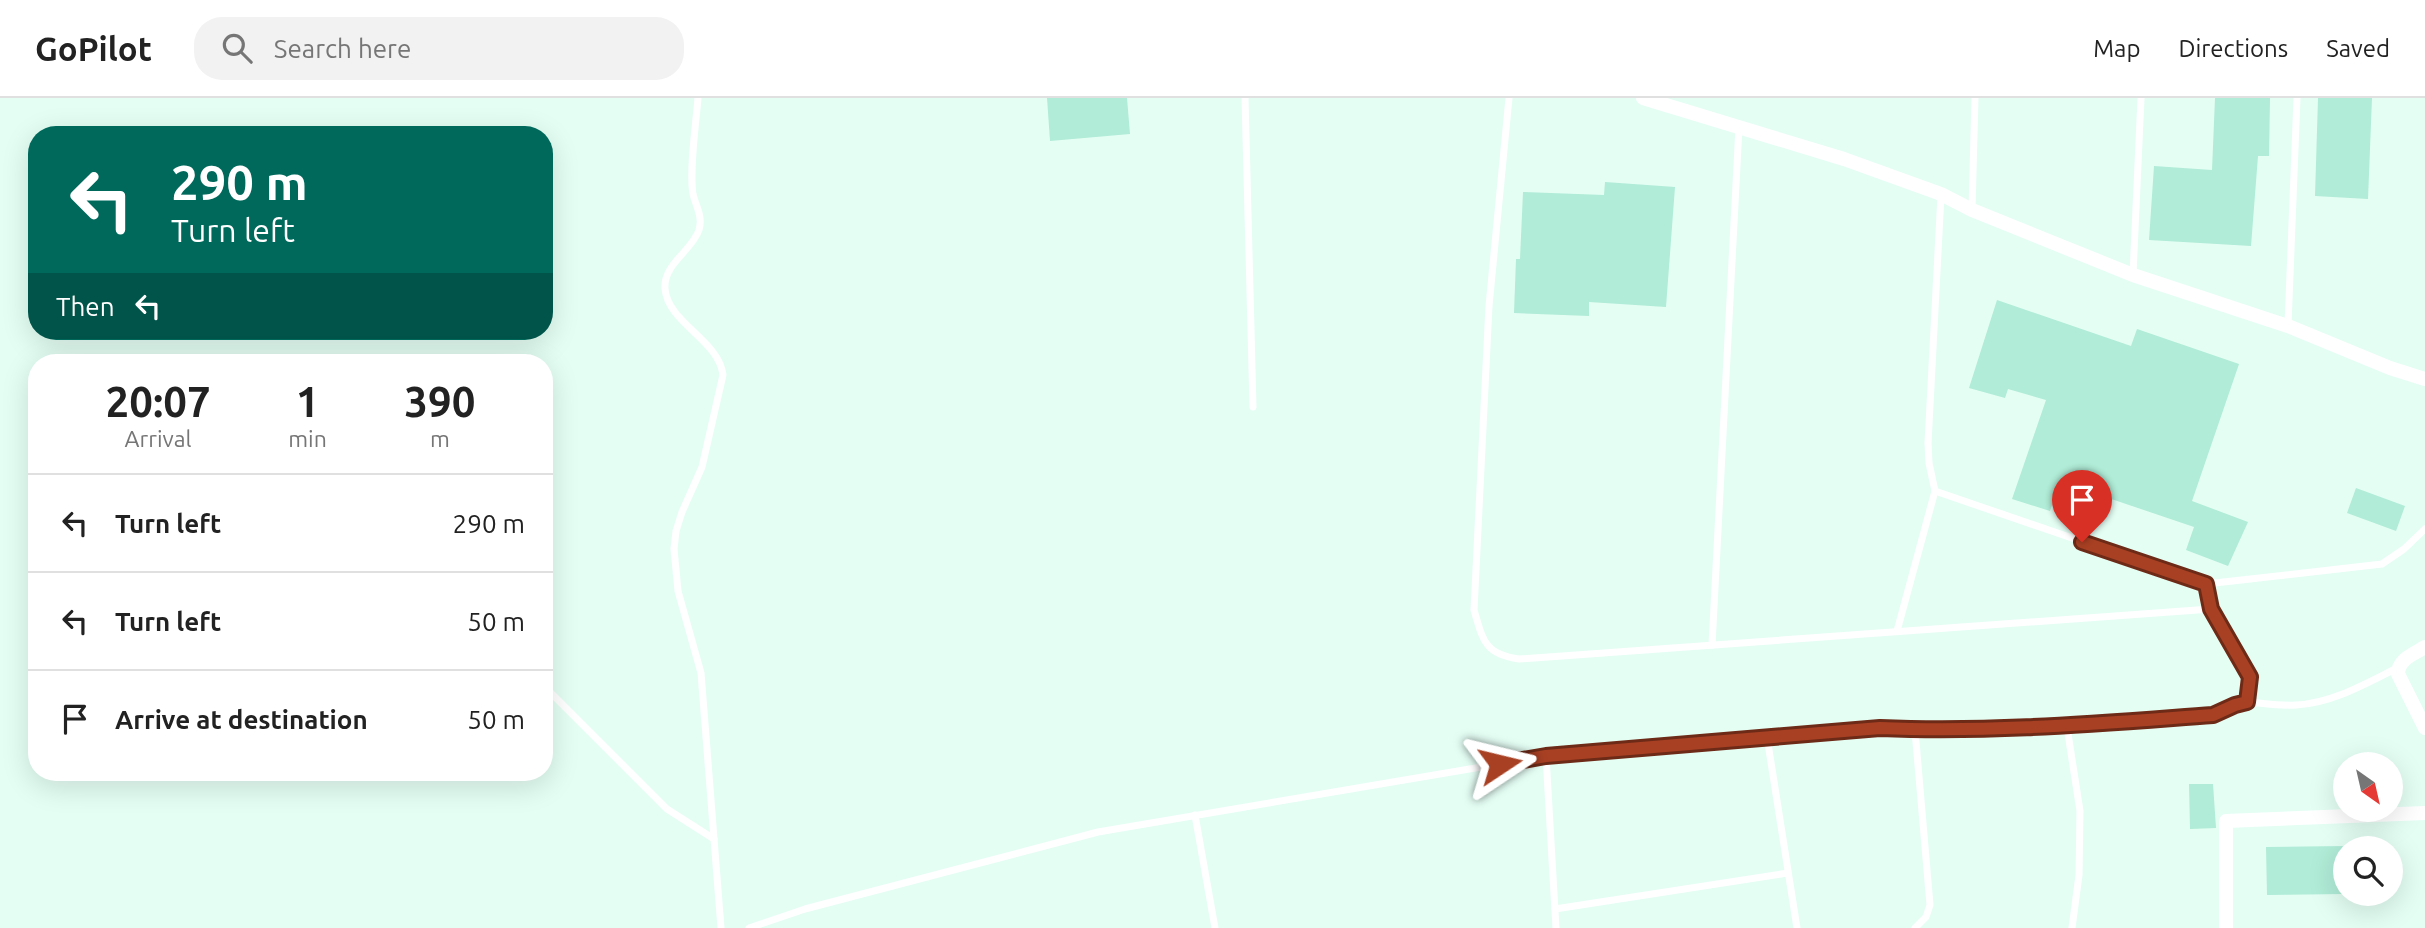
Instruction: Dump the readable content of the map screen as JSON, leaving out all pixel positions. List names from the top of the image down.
{
  "north": "bottom right",
  "page": {
    "header": "GoPilot",
    "search": "Search here",
    "nav": ["Map", "Directions", "Saved"],
    "turn": ["290 m", "Turn left"],
    "then": "Then",
    "eta": [
      "20:07",
      "Arrival",
      "1",
      "min",
      "390",
      "m"
    ],
    "list": [
      {
        "name": "Turn left",
        "value": "290 m"
      },
      {
        "name": "Turn left",
        "value": "50 m"
      },
      {
        "name": "Arrive at destination",
        "value": "50 m"
      }
    ]
  }
}
